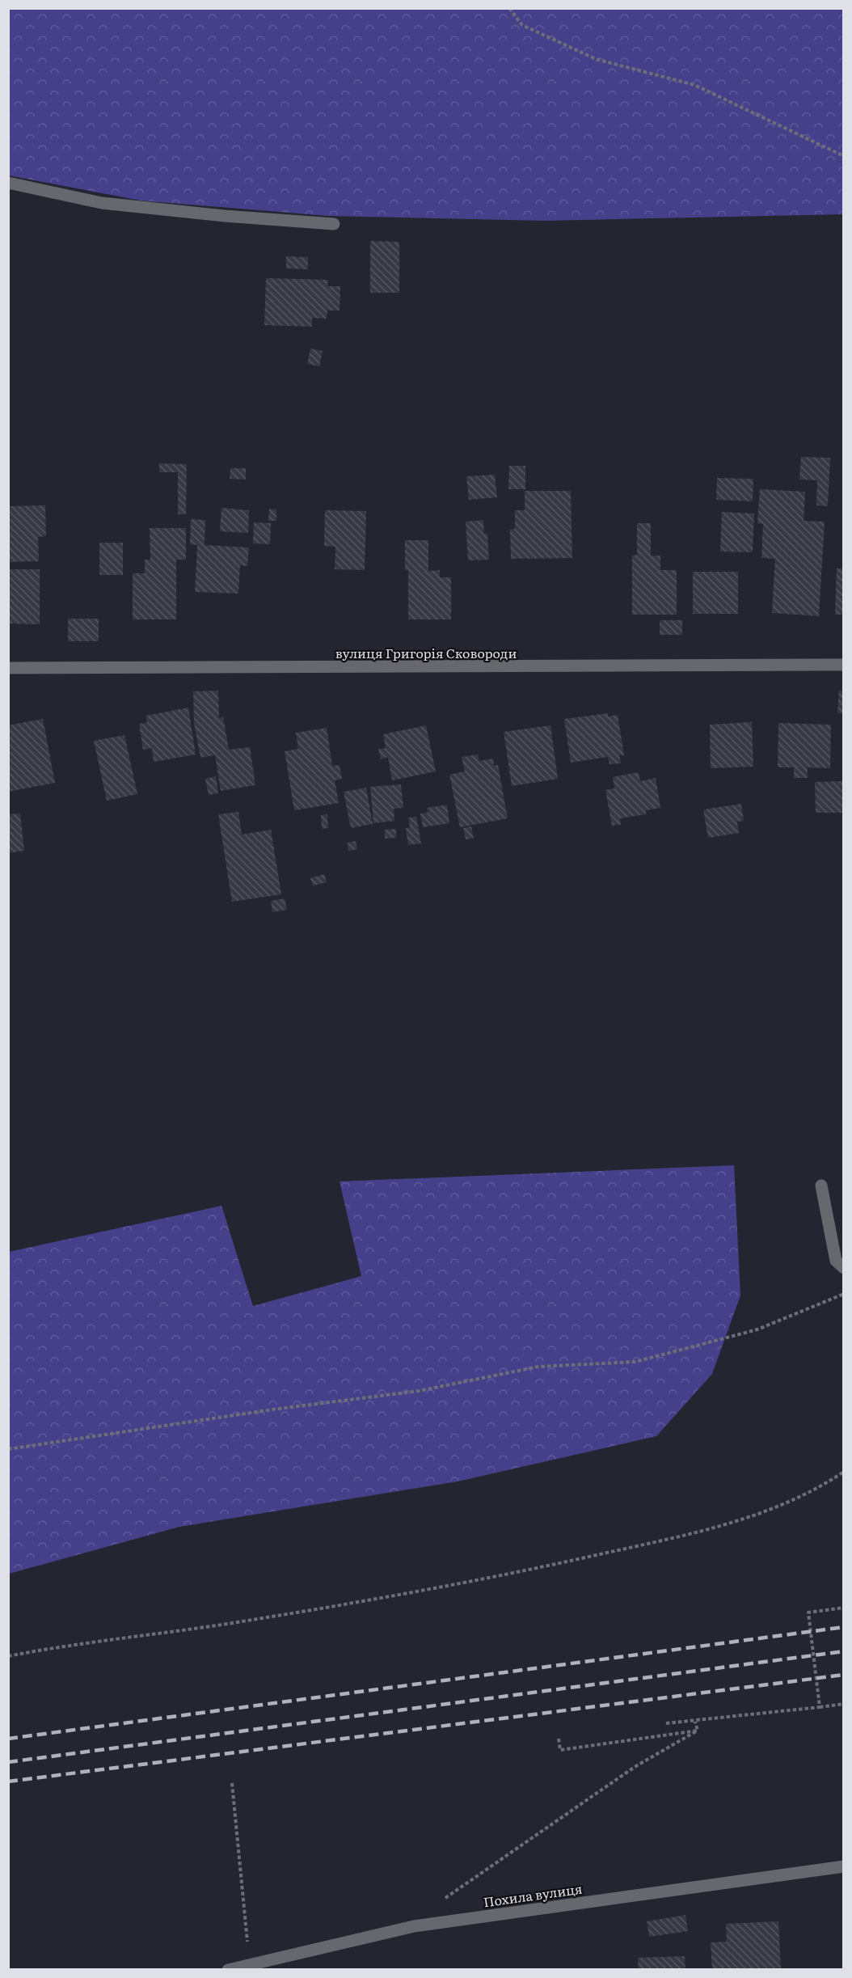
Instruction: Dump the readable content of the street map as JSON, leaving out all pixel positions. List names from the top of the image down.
{
  "streets": {
    "street": ["вулиця Григорія Сковороди", "Похила вулиця"]
  }
}
